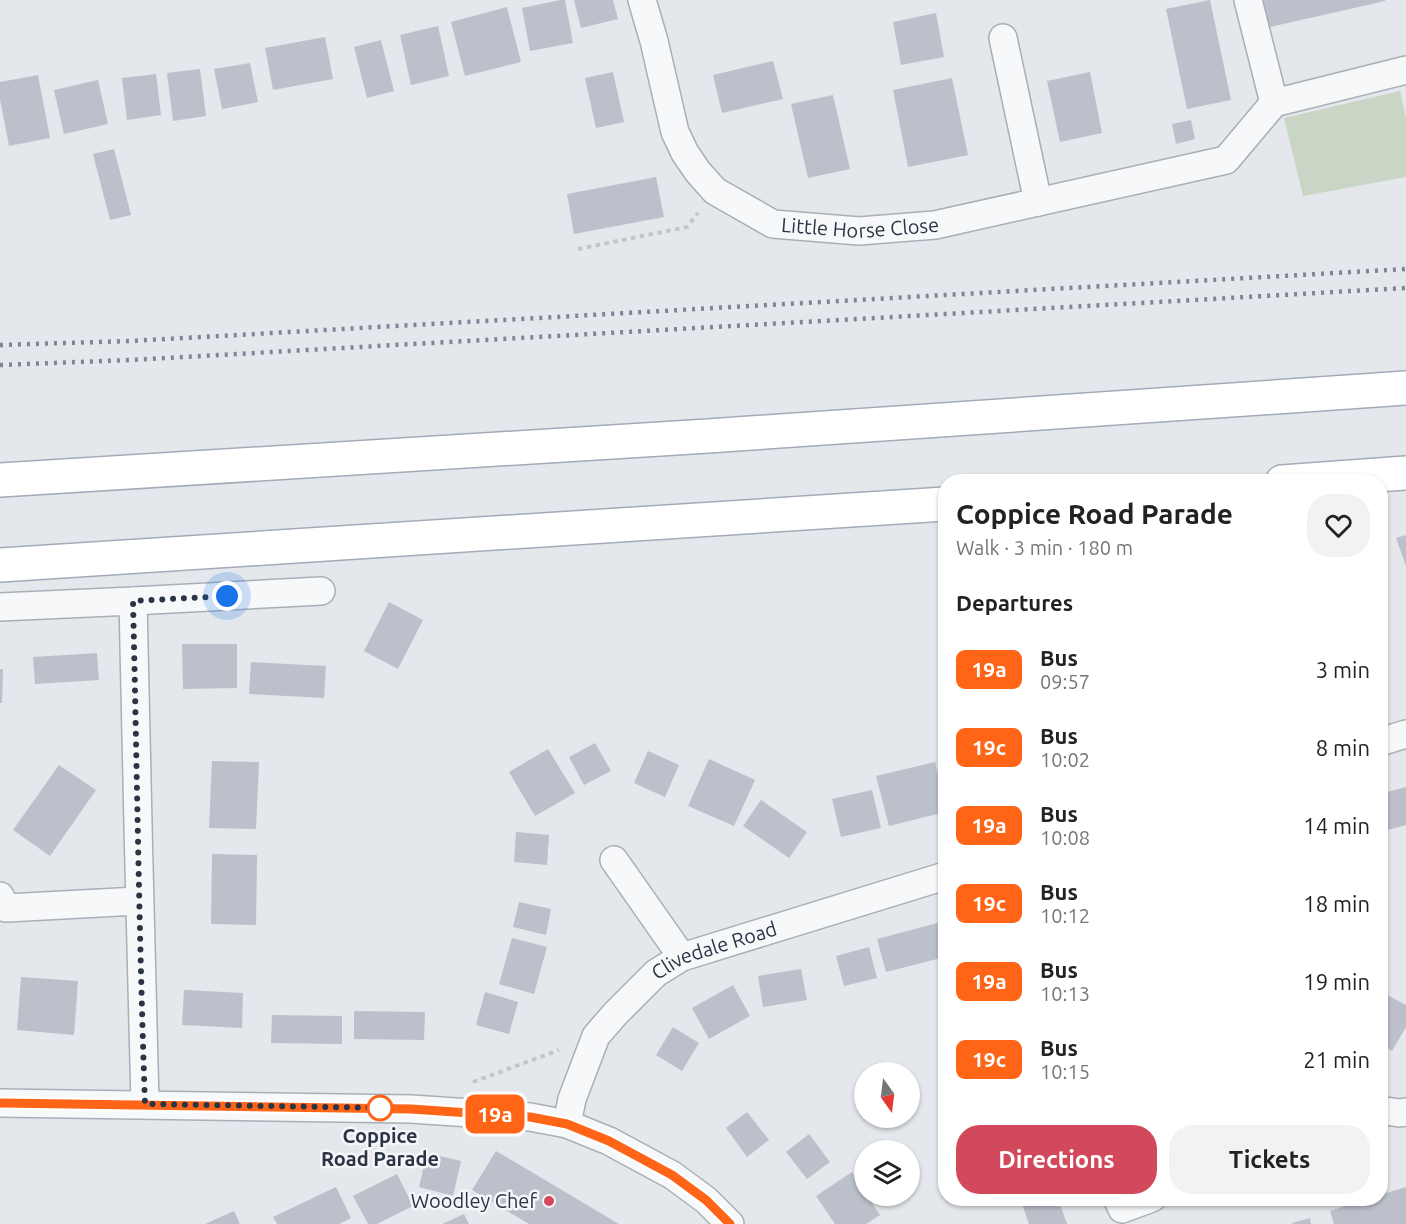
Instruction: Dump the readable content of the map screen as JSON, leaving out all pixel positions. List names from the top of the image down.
{
  "streets": {
    "street": ["Little Horse Close", "Clivedale Road"]
  },
  "places": ["Coppice Road Parade", "Woodley Chef"],
  "lines": ["bus line 19a"],
  "north": "bottom",
  "page": {
    "on_map": "19a",
    "heading": [
      ["Coppice Road Parade", "Walk · 3 min · 180 m"],
      "Departures"
    ],
    "list": [
      {
        "mark": "19a",
        "name": "Bus",
        "note": "09:57",
        "value": "3 min"
      },
      {
        "mark": "19c",
        "name": "Bus",
        "note": "10:02",
        "value": "8 min"
      },
      {
        "mark": "19a",
        "name": "Bus",
        "note": "10:08",
        "value": "14 min"
      },
      {
        "mark": "19c",
        "name": "Bus",
        "note": "10:12",
        "value": "18 min"
      },
      {
        "mark": "19a",
        "name": "Bus",
        "note": "10:13",
        "value": "19 min"
      },
      {
        "mark": "19c",
        "name": "Bus",
        "note": "10:15",
        "value": "21 min"
      }
    ],
    "buttons": ["Directions", "Tickets"]
  }
}
